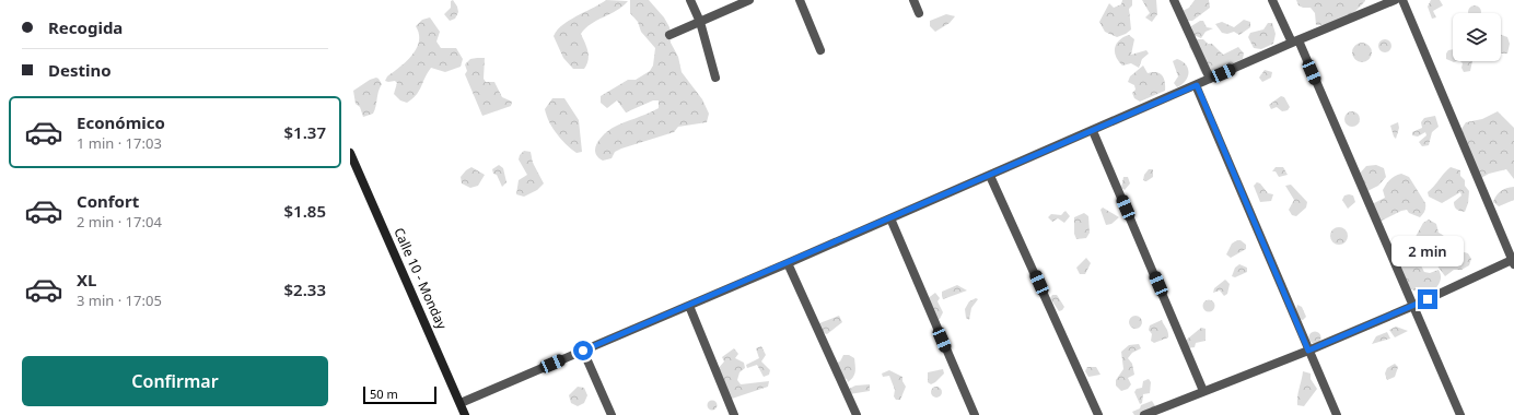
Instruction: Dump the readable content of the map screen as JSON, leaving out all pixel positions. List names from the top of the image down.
{
  "streets": {
    "street": ["Calle 10 - Monday"]
  },
  "scale_bar": "50 m",
  "page": {
    "banner": ["Recogida", "Destino"],
    "list": [
      {
        "name": "Económico",
        "note": "1 min · 17:03",
        "value": "$1.37"
      },
      {
        "name": "Confort",
        "note": "2 min · 17:04",
        "value": "$1.85"
      },
      {
        "name": "XL",
        "note": "3 min · 17:05",
        "value": "$2.33"
      }
    ],
    "bubble": "2 min",
    "buttons": "Confirmar",
    "scale": "50 m"
  }
}
